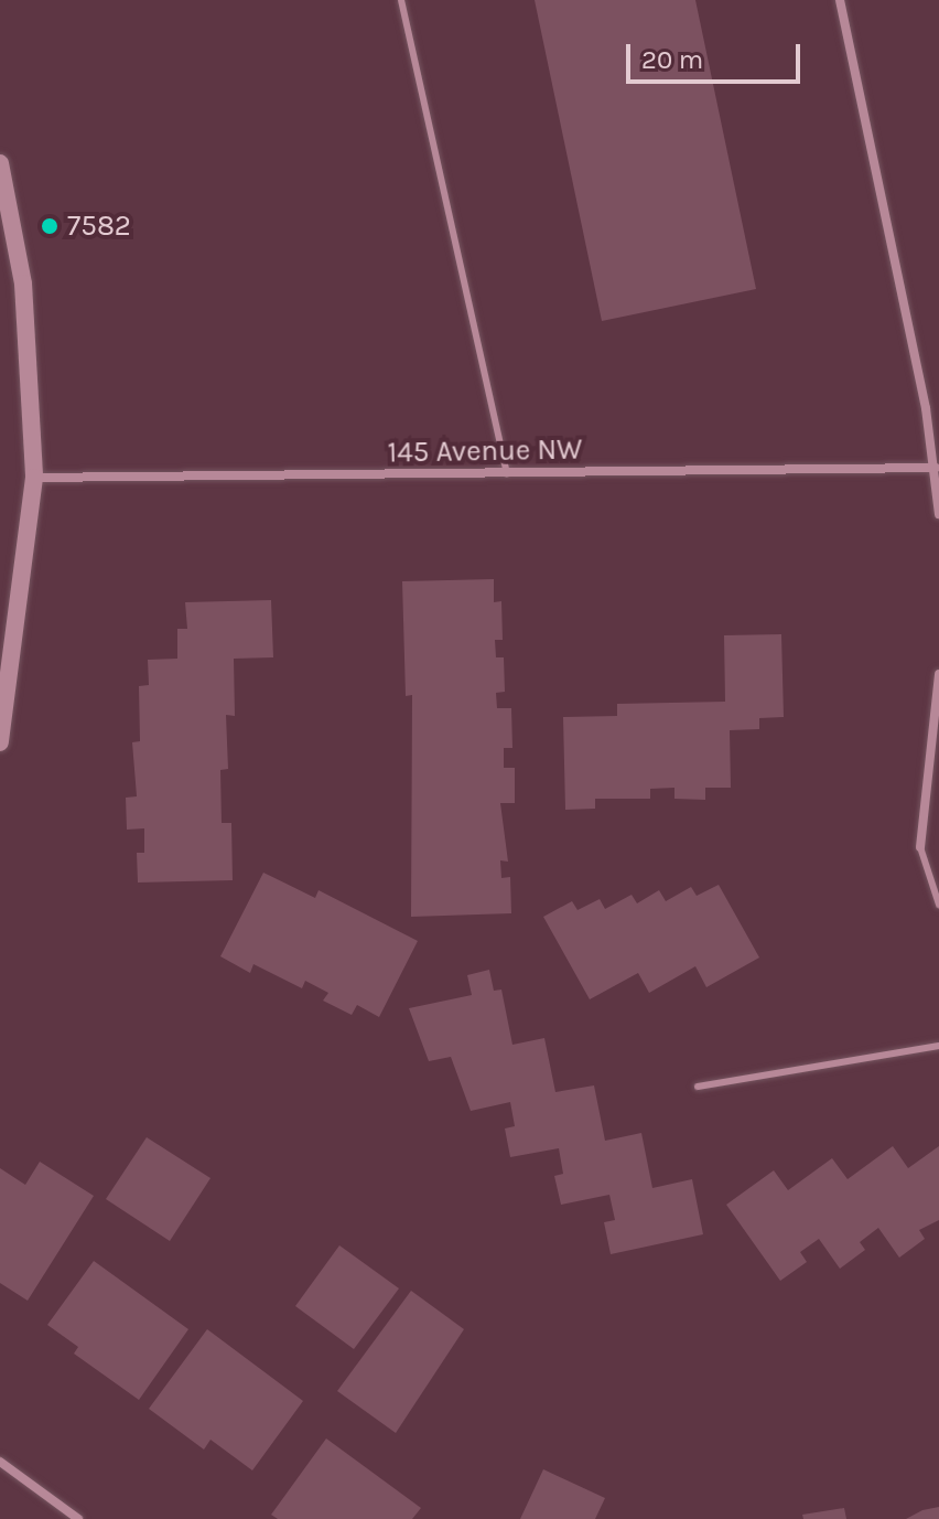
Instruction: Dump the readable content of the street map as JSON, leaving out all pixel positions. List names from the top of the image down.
{
  "streets": {
    "street": ["145 Avenue NW"]
  },
  "places": ["7582"],
  "scale_bar": "20 m"
}
